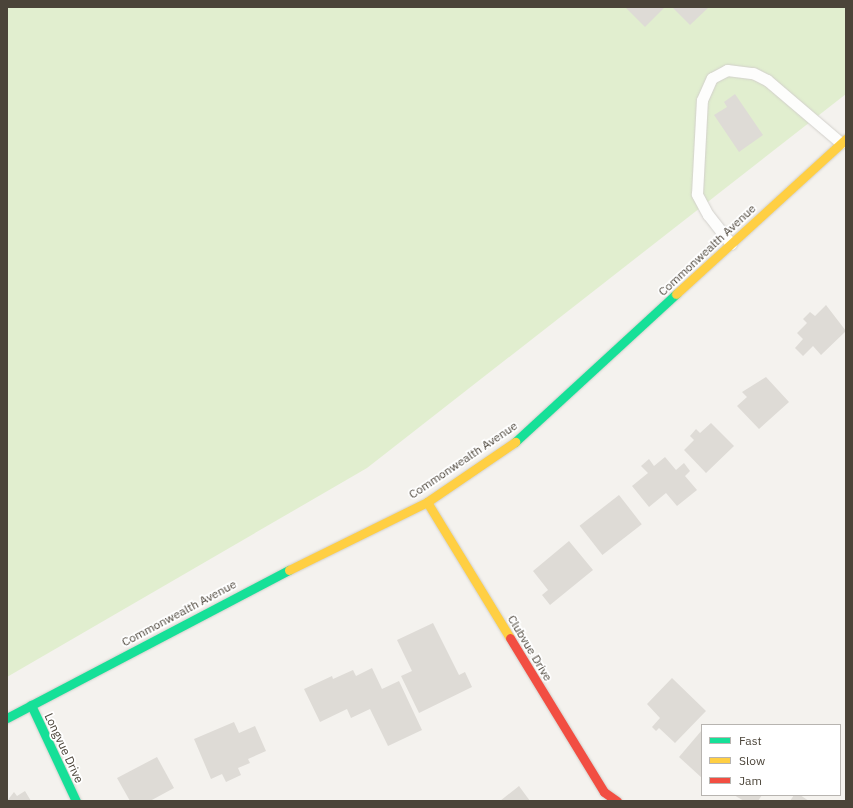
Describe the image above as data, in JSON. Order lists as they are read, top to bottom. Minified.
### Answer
{"streets":{"street":["Commonwealth Avenue","Clubvue Drive","Longvue Drive"]},"crossings":[["Commonwealth Avenue","Clubvue Drive"],["Commonwealth Avenue","Longvue Drive"]],"legend":["Fast","Slow","Jam"]}
